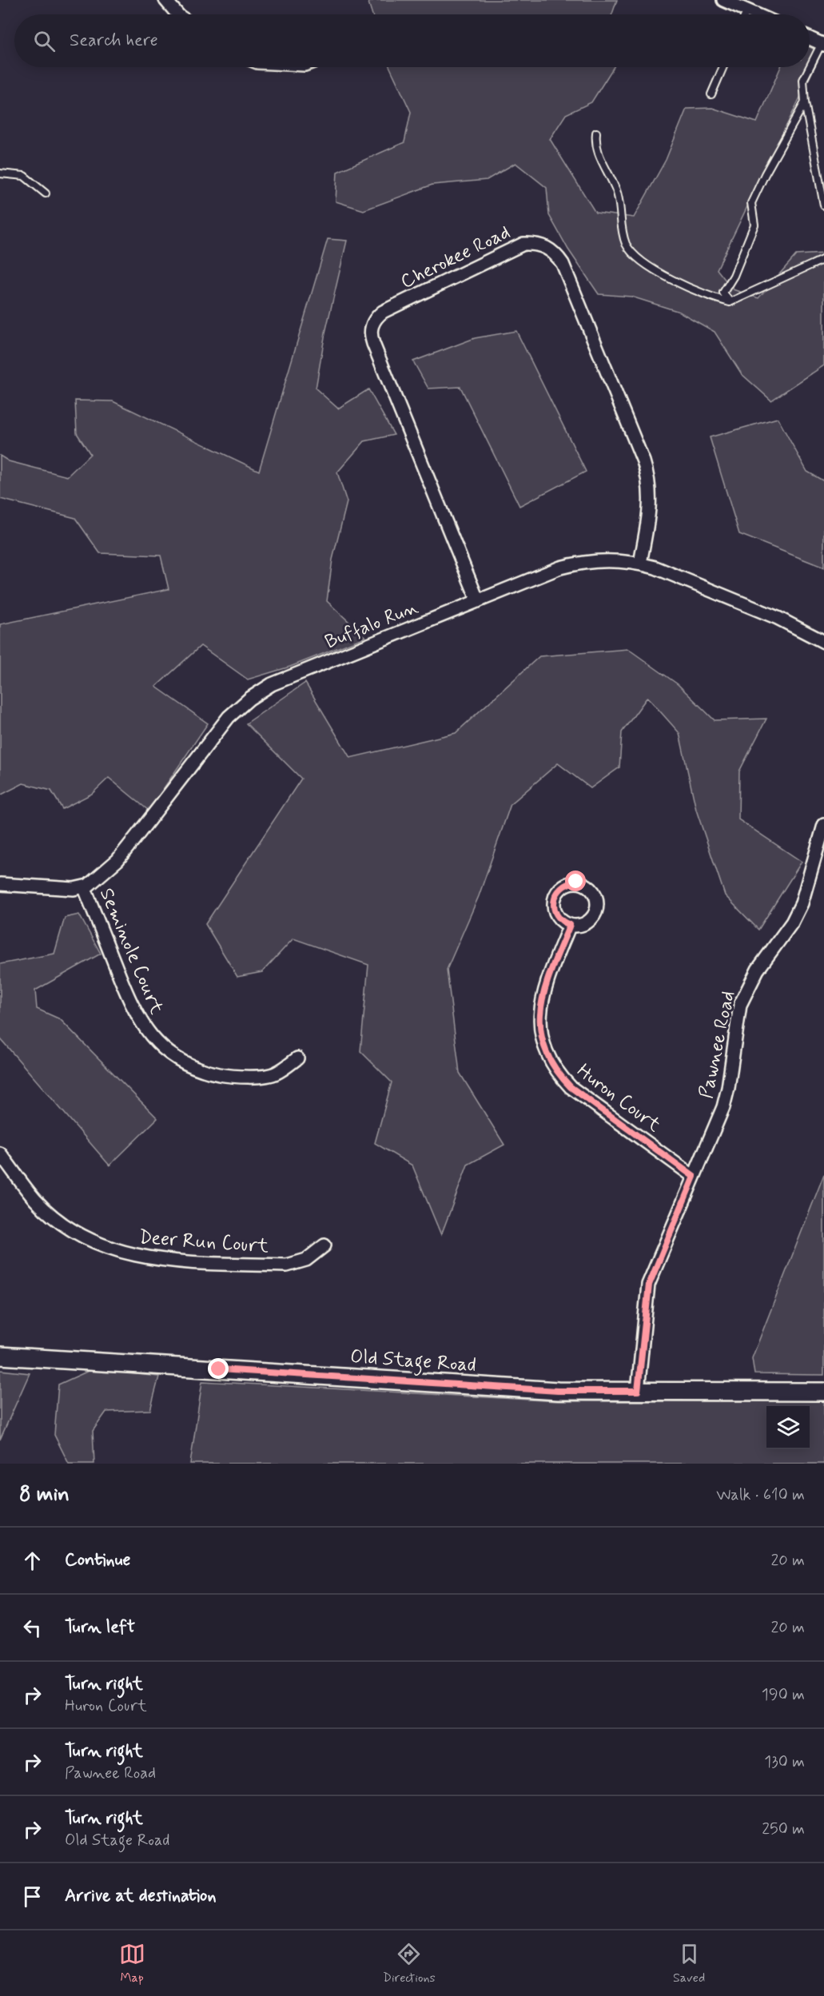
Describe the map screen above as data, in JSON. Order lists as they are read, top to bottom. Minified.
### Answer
{"streets":{"main road":["Old Stage Road"],"street":["Cherokee Road","Buffalo Run","Seminole Court","Pawnee Road","Huron Court","Deer Run Court"]},"crossings":[["Cherokee Road","Buffalo Run"],["Buffalo Run","Seminole Court"],["Pawnee Road","Huron Court"],["Pawnee Road","Old Stage Road"]],"page":{"search":"Search here","heading":["8 min","Walk · 610 m"],"list":[["Continue","20 m"],["Turn left","20 m"],["Turn right","Huron Court","190 m"],["Turn right","Pawnee Road","130 m"],["Turn right","Old Stage Road","250 m"],"Arrive at destination"],"nav":["Map","Directions","Saved"]}}
